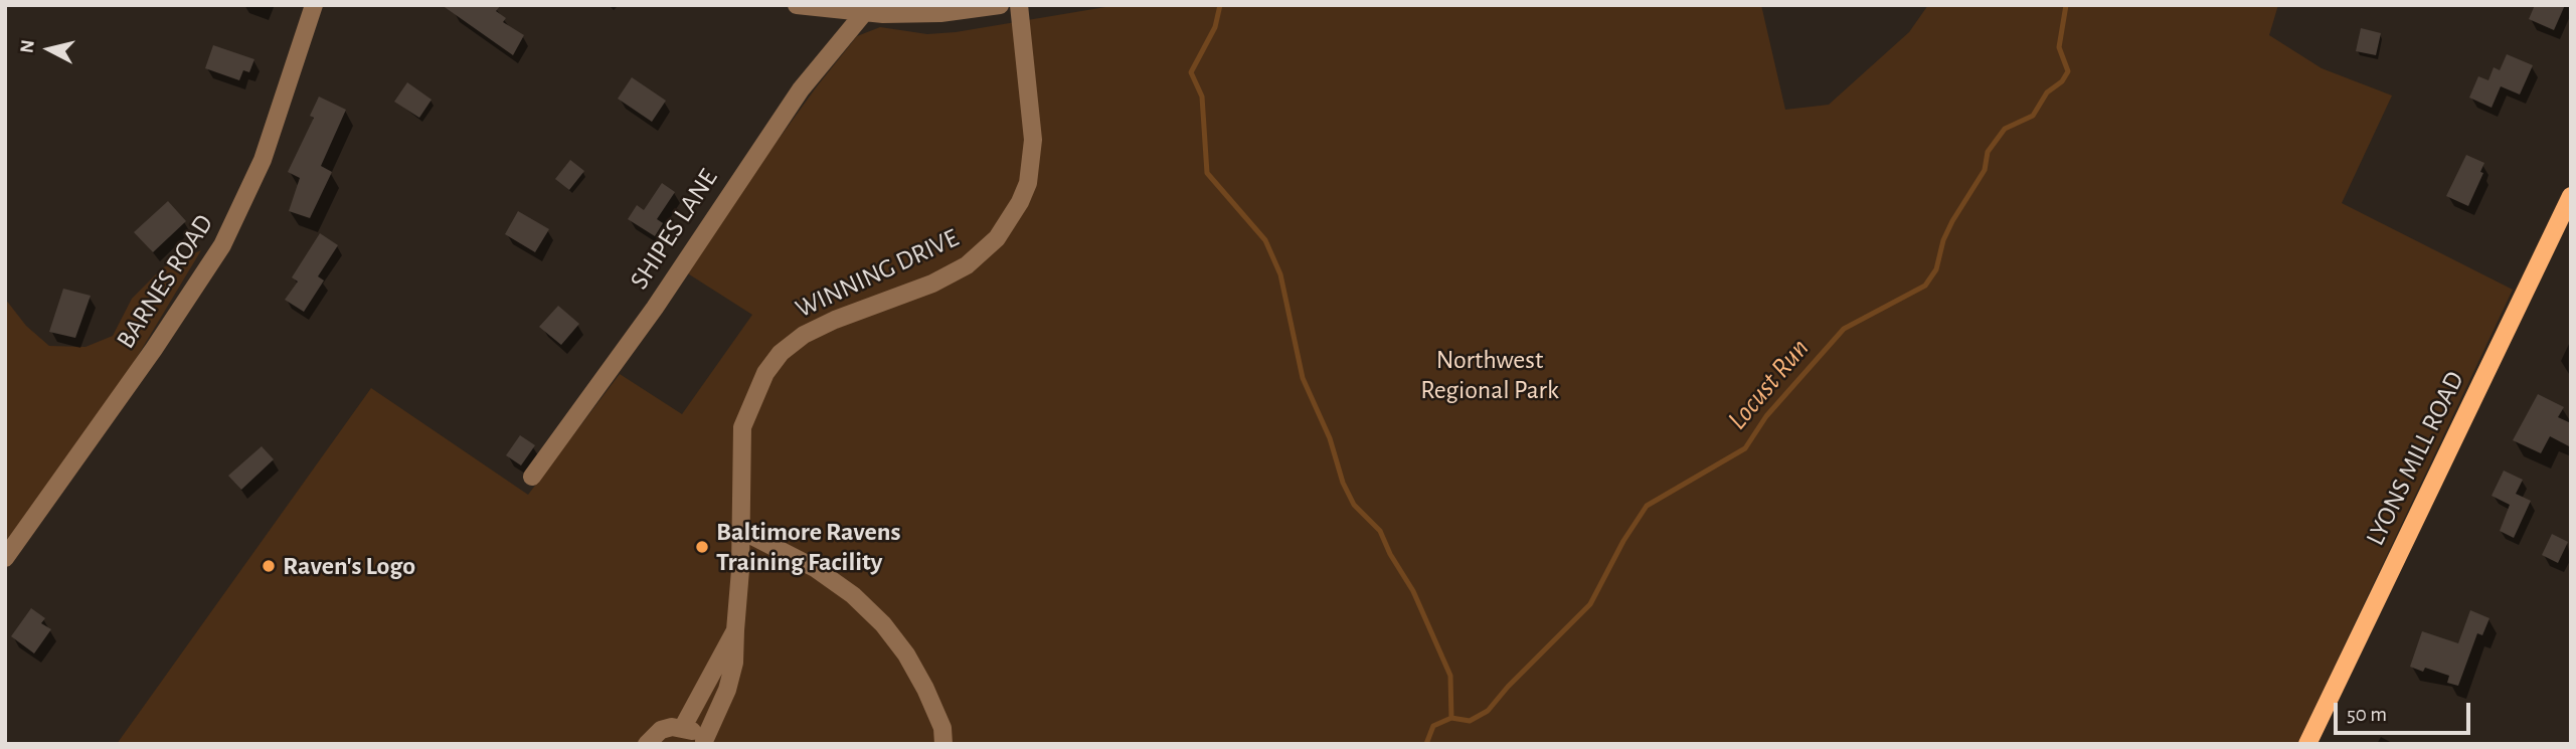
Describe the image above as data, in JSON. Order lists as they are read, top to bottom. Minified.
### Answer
{"streets":{"main road":["LYONS MILL ROAD"],"street":["SHIPES LANE","WINNING DRIVE","BARNES ROAD"]},"water":["Locust Run"],"parks":["Northwest Regional Park"],"places":["Baltimore Ravens Training Facility","Raven's Logo"],"scale_bar":"50 m","north":"left"}
